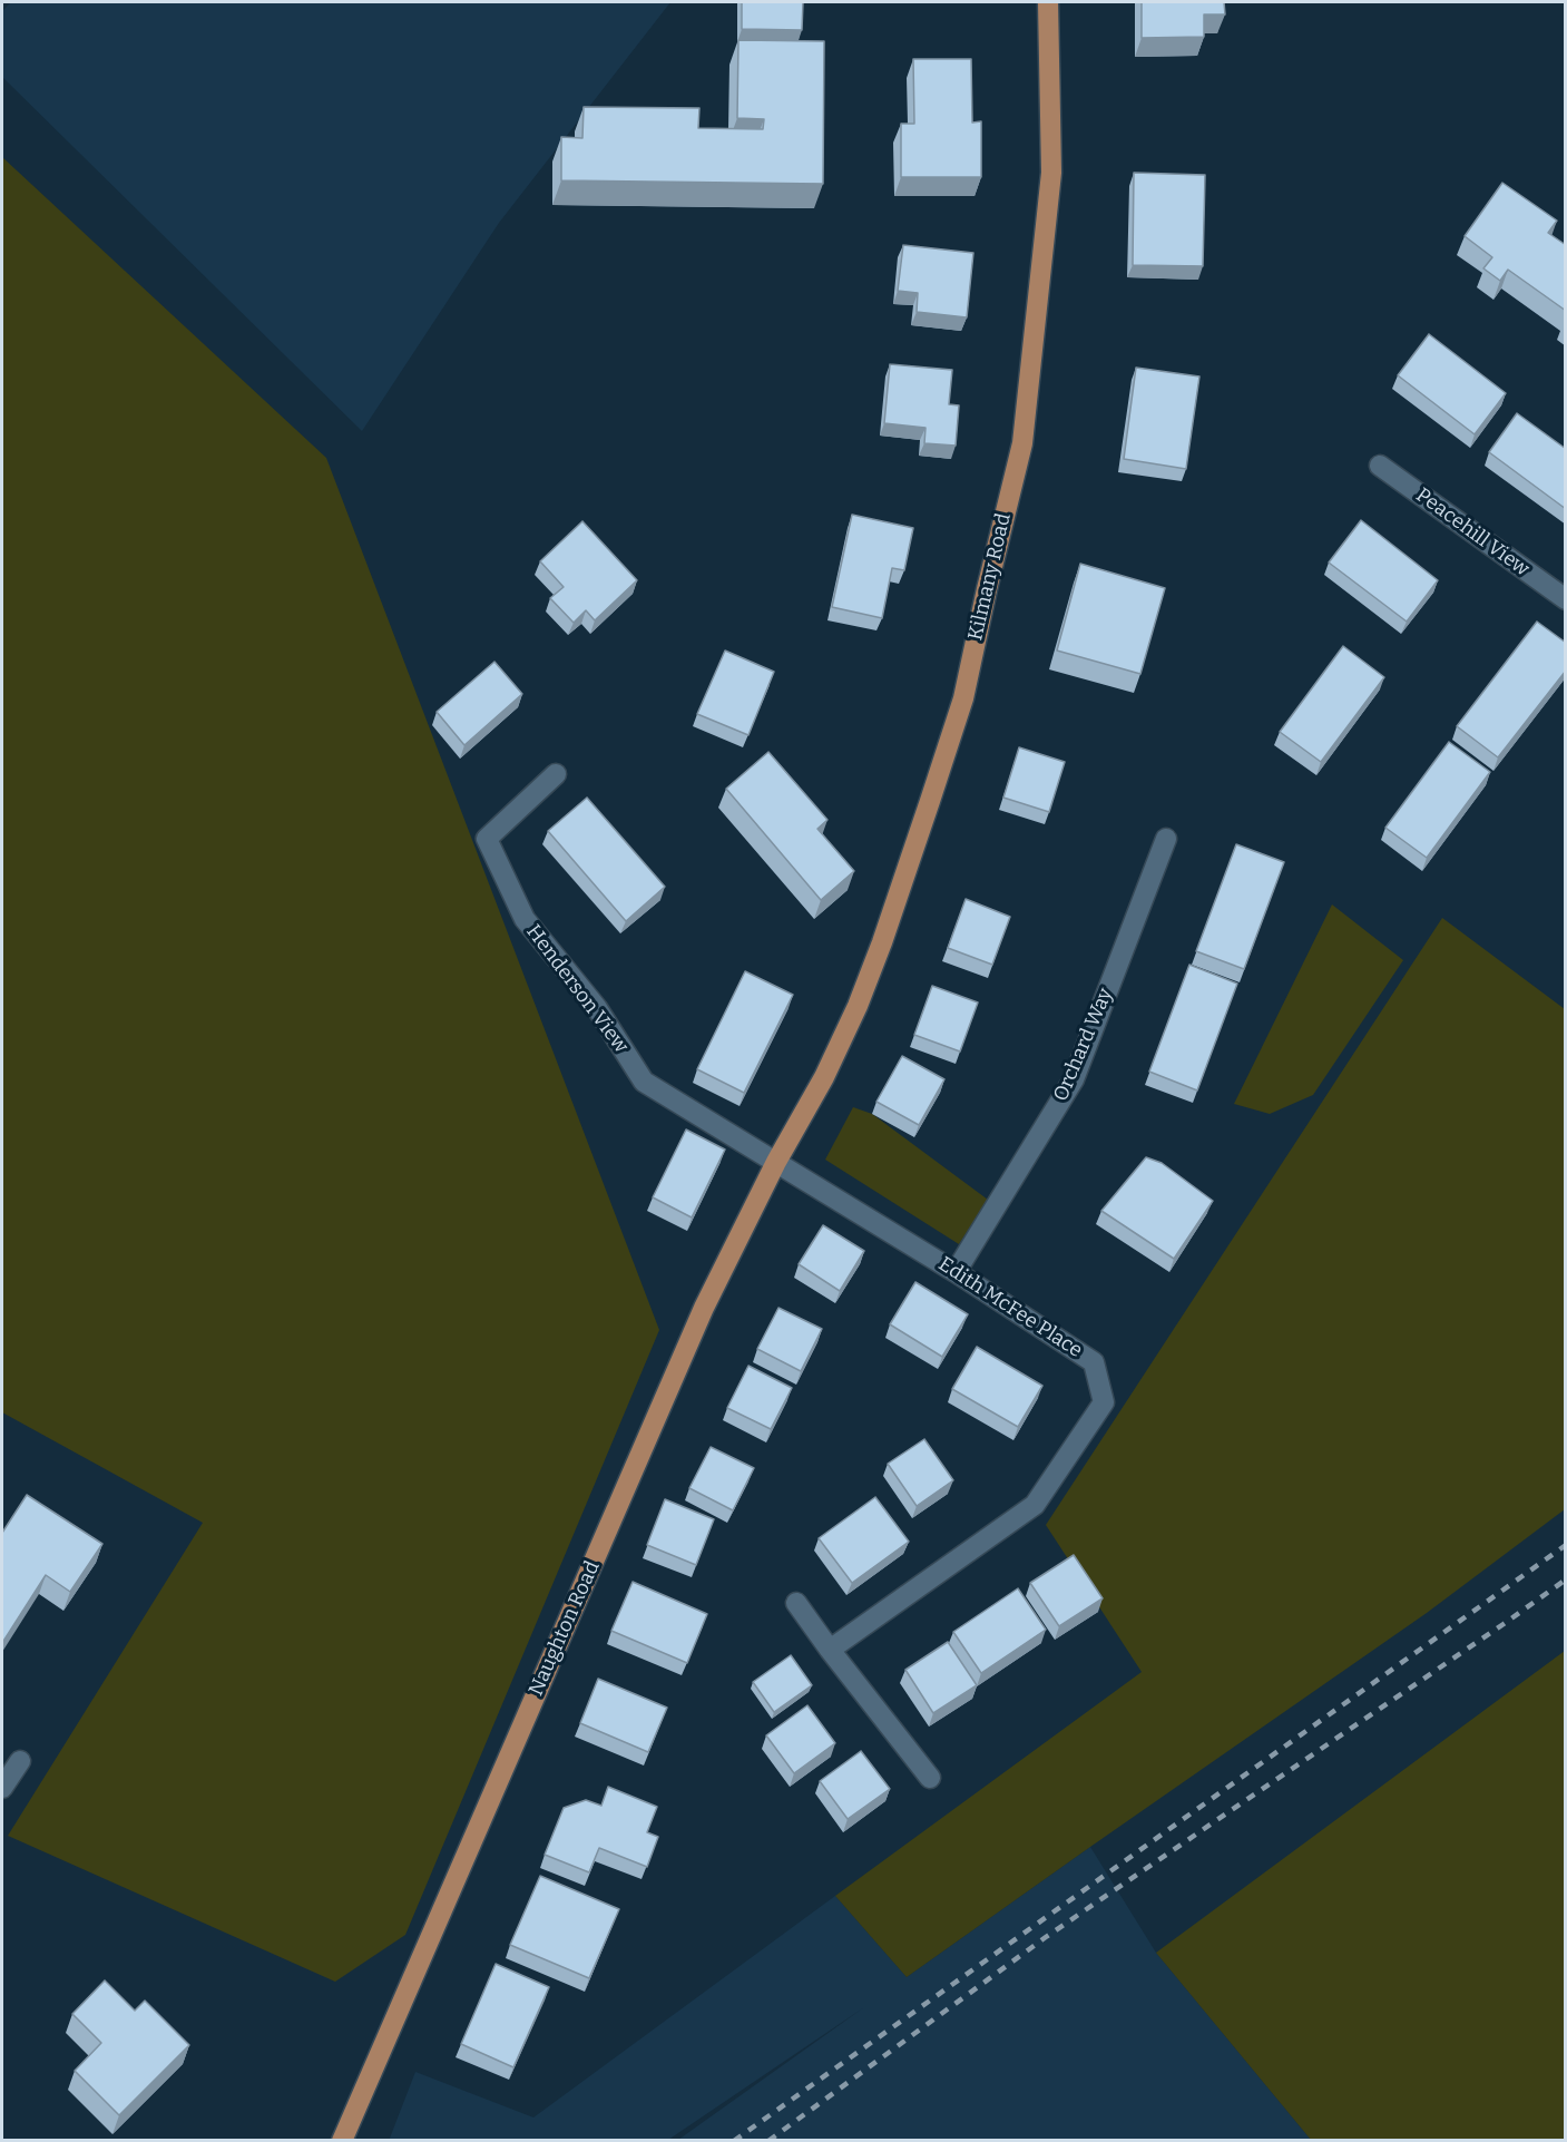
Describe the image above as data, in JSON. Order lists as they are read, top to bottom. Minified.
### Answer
{"streets":{"main road":["Kilmany Road","Naughton Road"],"street":["Peacehill View","Henderson View","Orchard Way","Edith McFee Place"]},"crossings":[["Kilmany Road","Naughton Road"],["Henderson View","Edith McFee Place"],["Henderson View","Naughton Road"],["Orchard Way","Edith McFee Place"],["Edith McFee Place","Naughton Road"]]}
